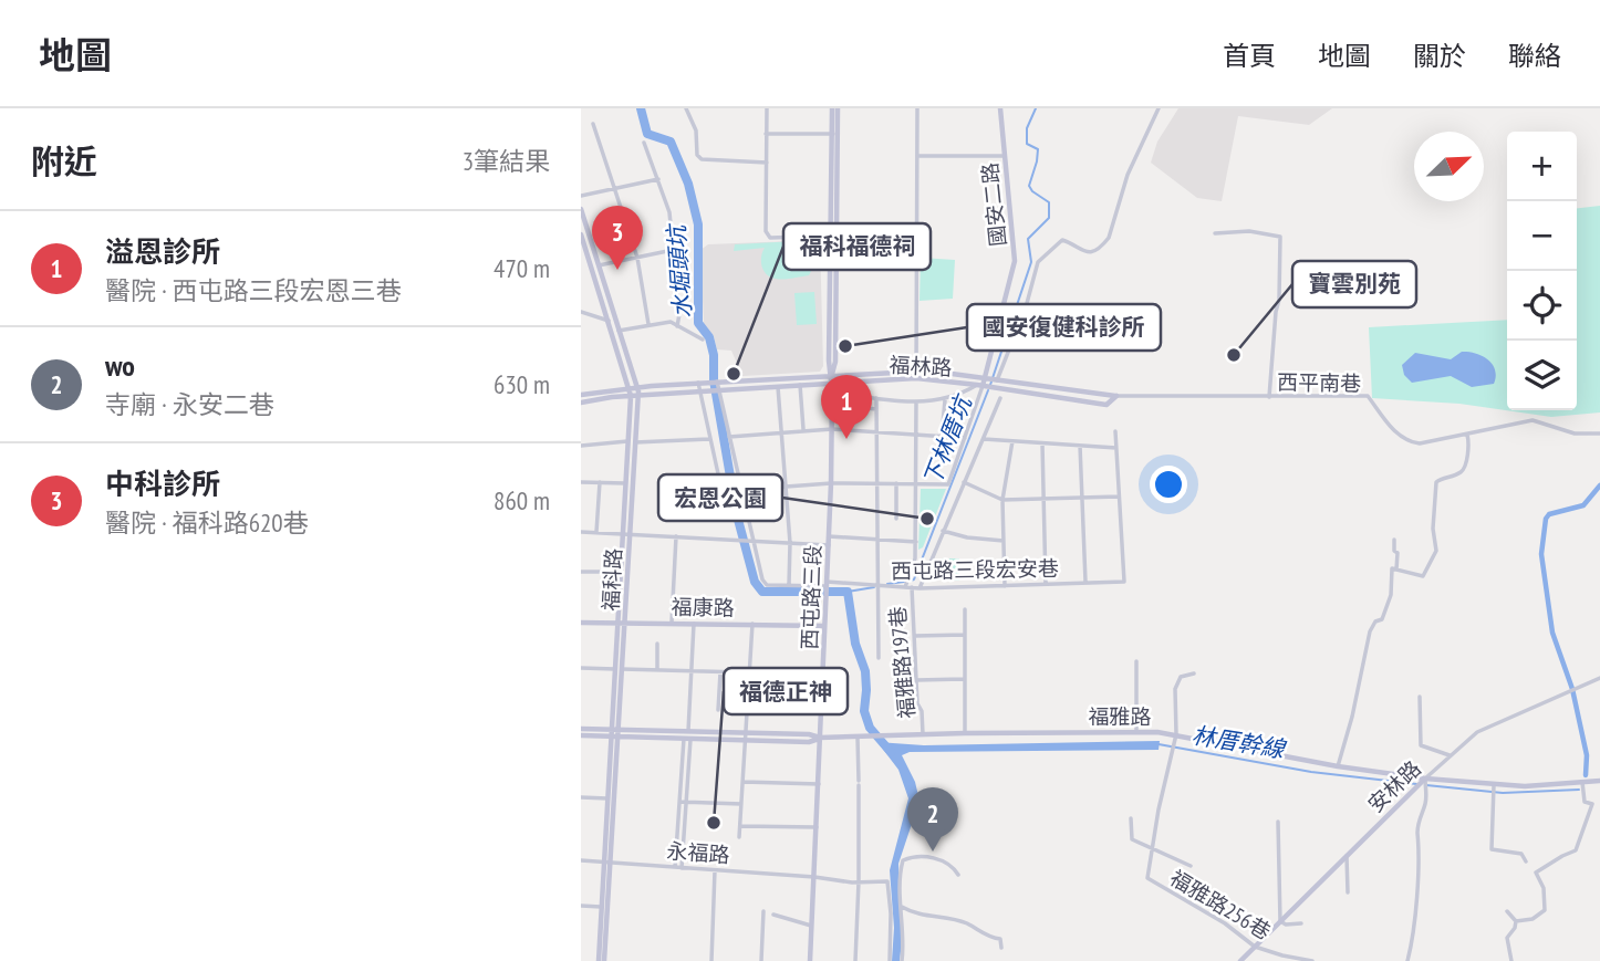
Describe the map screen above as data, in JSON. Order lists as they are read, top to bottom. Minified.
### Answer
{"streets":{"street":["國安二路","福林路","西平南巷","西屯路三段宏安巷","福科路","西屯路三段","福康路","福雅路197巷","福雅路","安林路","永福路","福雅路256巷"]},"crossings":[["國安二路","福林路"],["福林路","西平南巷"],["福林路","福科路"],["福林路","西屯路三段"],["西屯路三段宏安巷","西屯路三段"],["西屯路三段宏安巷","福雅路197巷"],["福科路","福康路"],["福科路","福雅路"],["福科路","永福路"],["西屯路三段","福康路"],["西屯路三段","福雅路"],["西屯路三段","永福路"],["福雅路197巷","福雅路"],["福雅路","安林路"],["福雅路","福雅路256巷"],["安林路","福雅路256巷"]],"water":["水堀頭坑","下林厝坑","林厝幹線"],"places":["國安復健科診所","寶雲別苑","福科福德祠","宏恩公園","福德正神"],"north":"top right","page":{"header":"地圖","nav":["首頁","地圖","關於","聯絡"],"heading":["附近","3筆結果"],"map_buttons":["+","−"],"pins":["3","1","2"],"list":[{"mark":"1","name":"溢恩診所","note":"醫院 · 西屯路三段宏恩三巷","value":"470 m"},{"mark":"2","name":"wo","note":"寺廟 · 永安二巷","value":"630 m"},{"mark":"3","name":"中科診所","note":"醫院 · 福科路620巷","value":"860 m"}]}}
